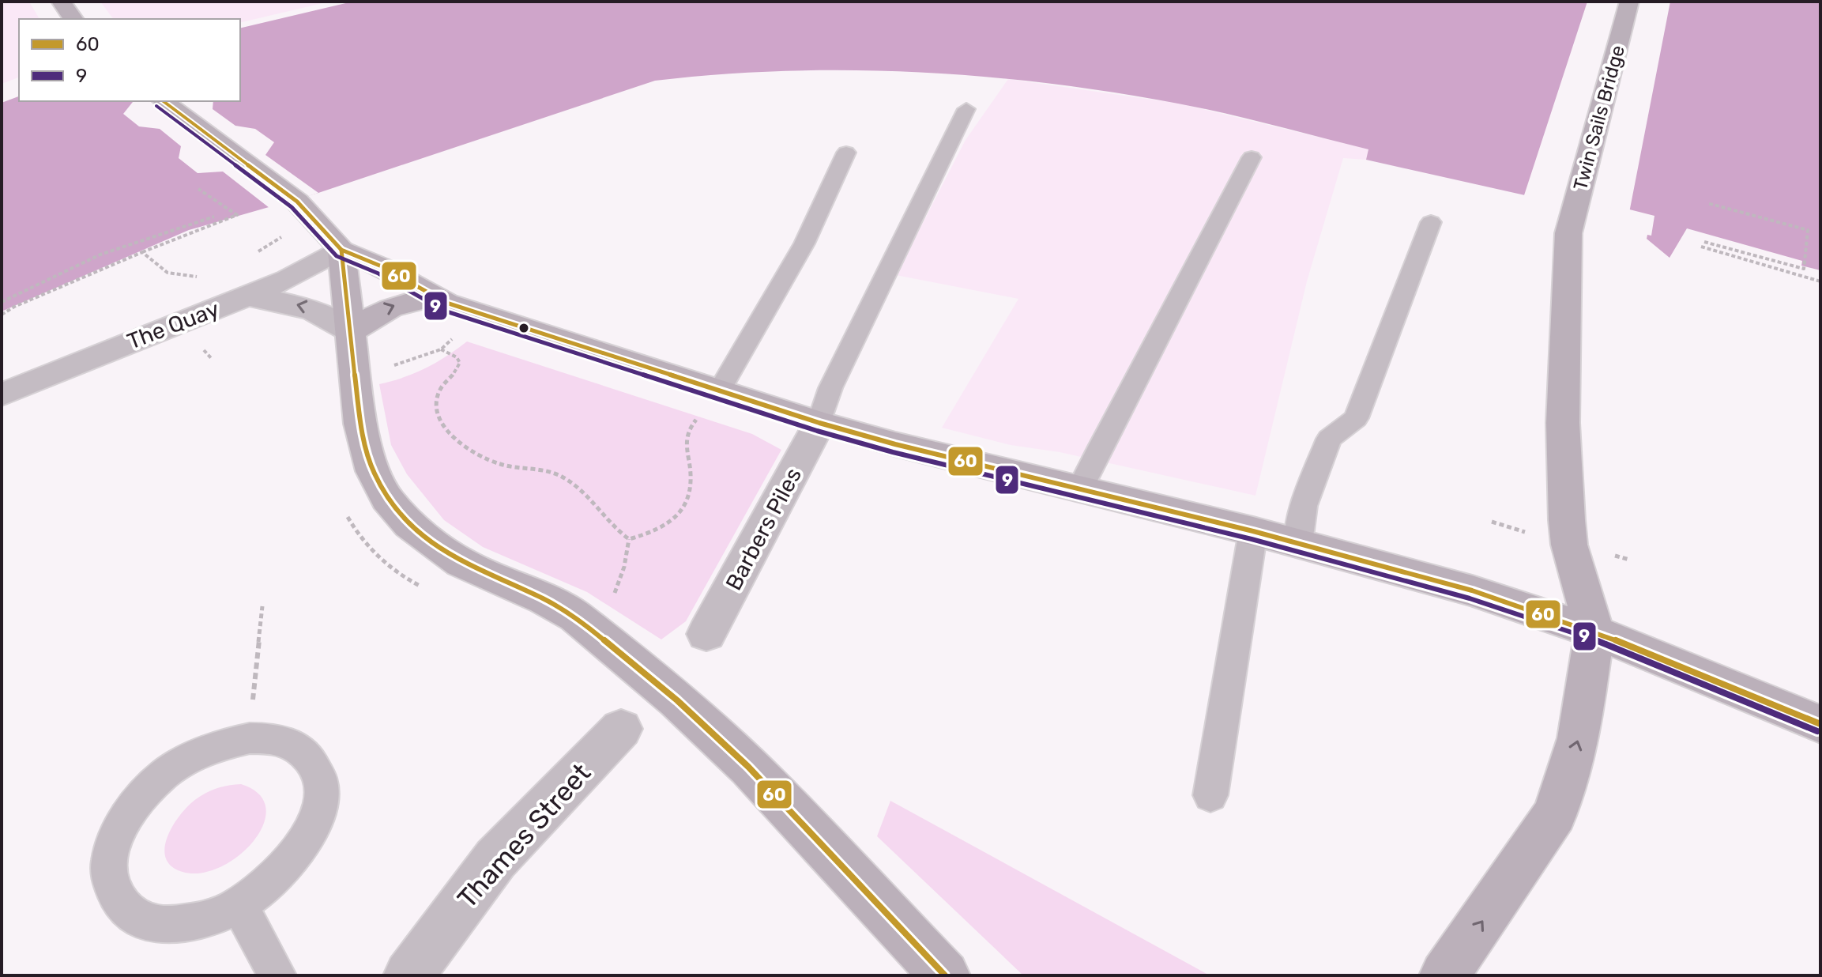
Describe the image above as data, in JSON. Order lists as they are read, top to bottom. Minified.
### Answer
{"streets":{"highway":["Twin Sails Bridge"],"street":["The Quay","Barbers Piles","Thames Street"]},"lines":["transit line 60","transit line 9"],"legend":["60","9"]}
